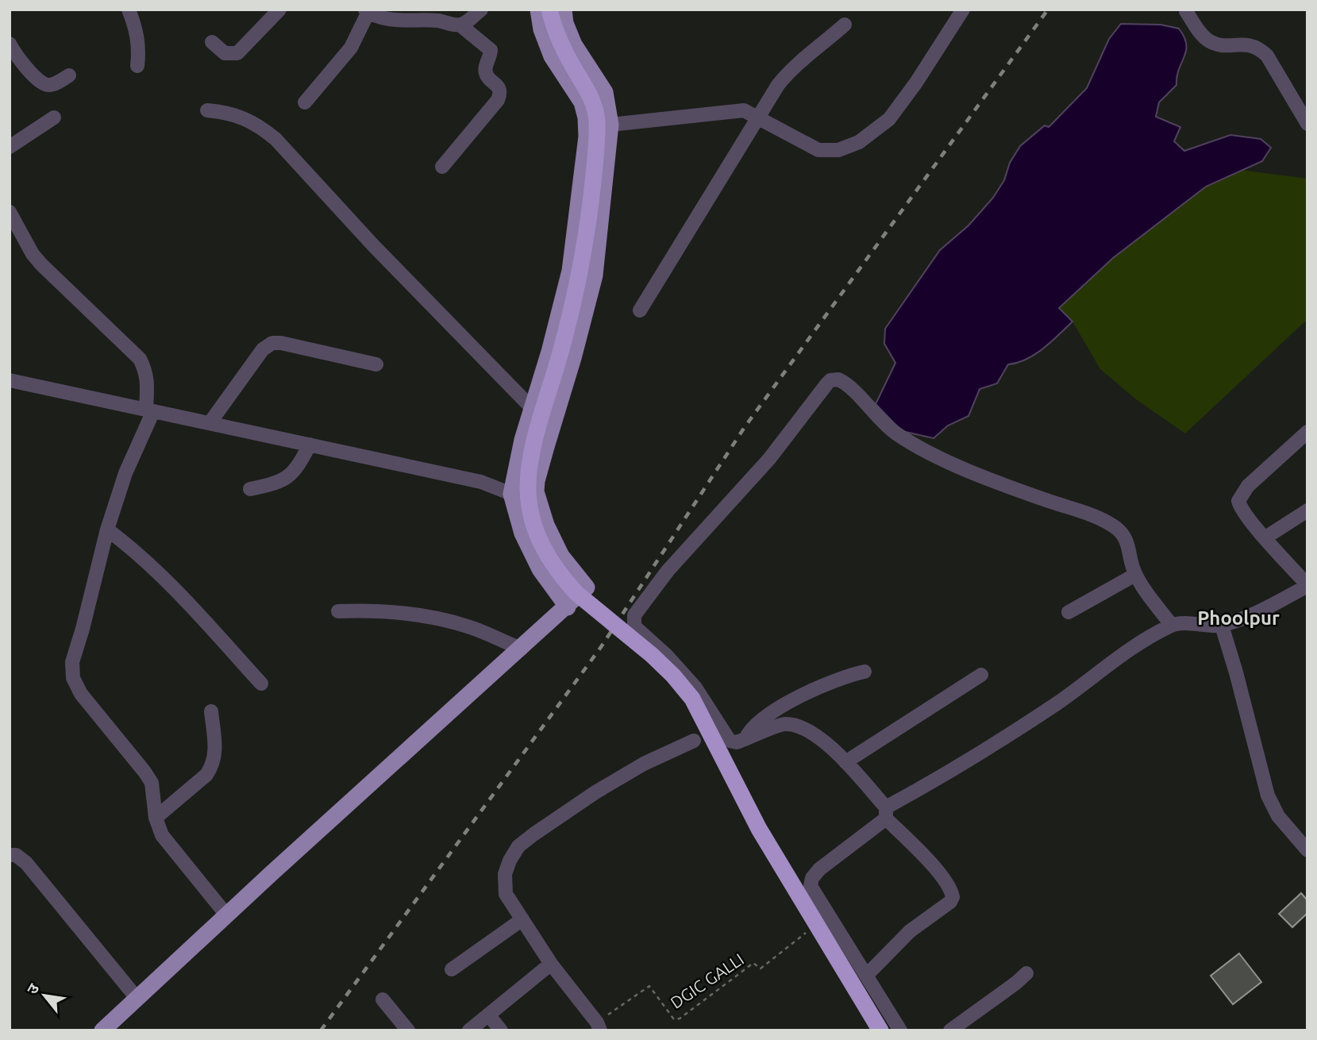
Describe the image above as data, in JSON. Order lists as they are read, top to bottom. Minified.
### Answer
{"streets":{"path":["DGIC GALLI"]},"districts":["Phoolpur"],"north":"top left"}
